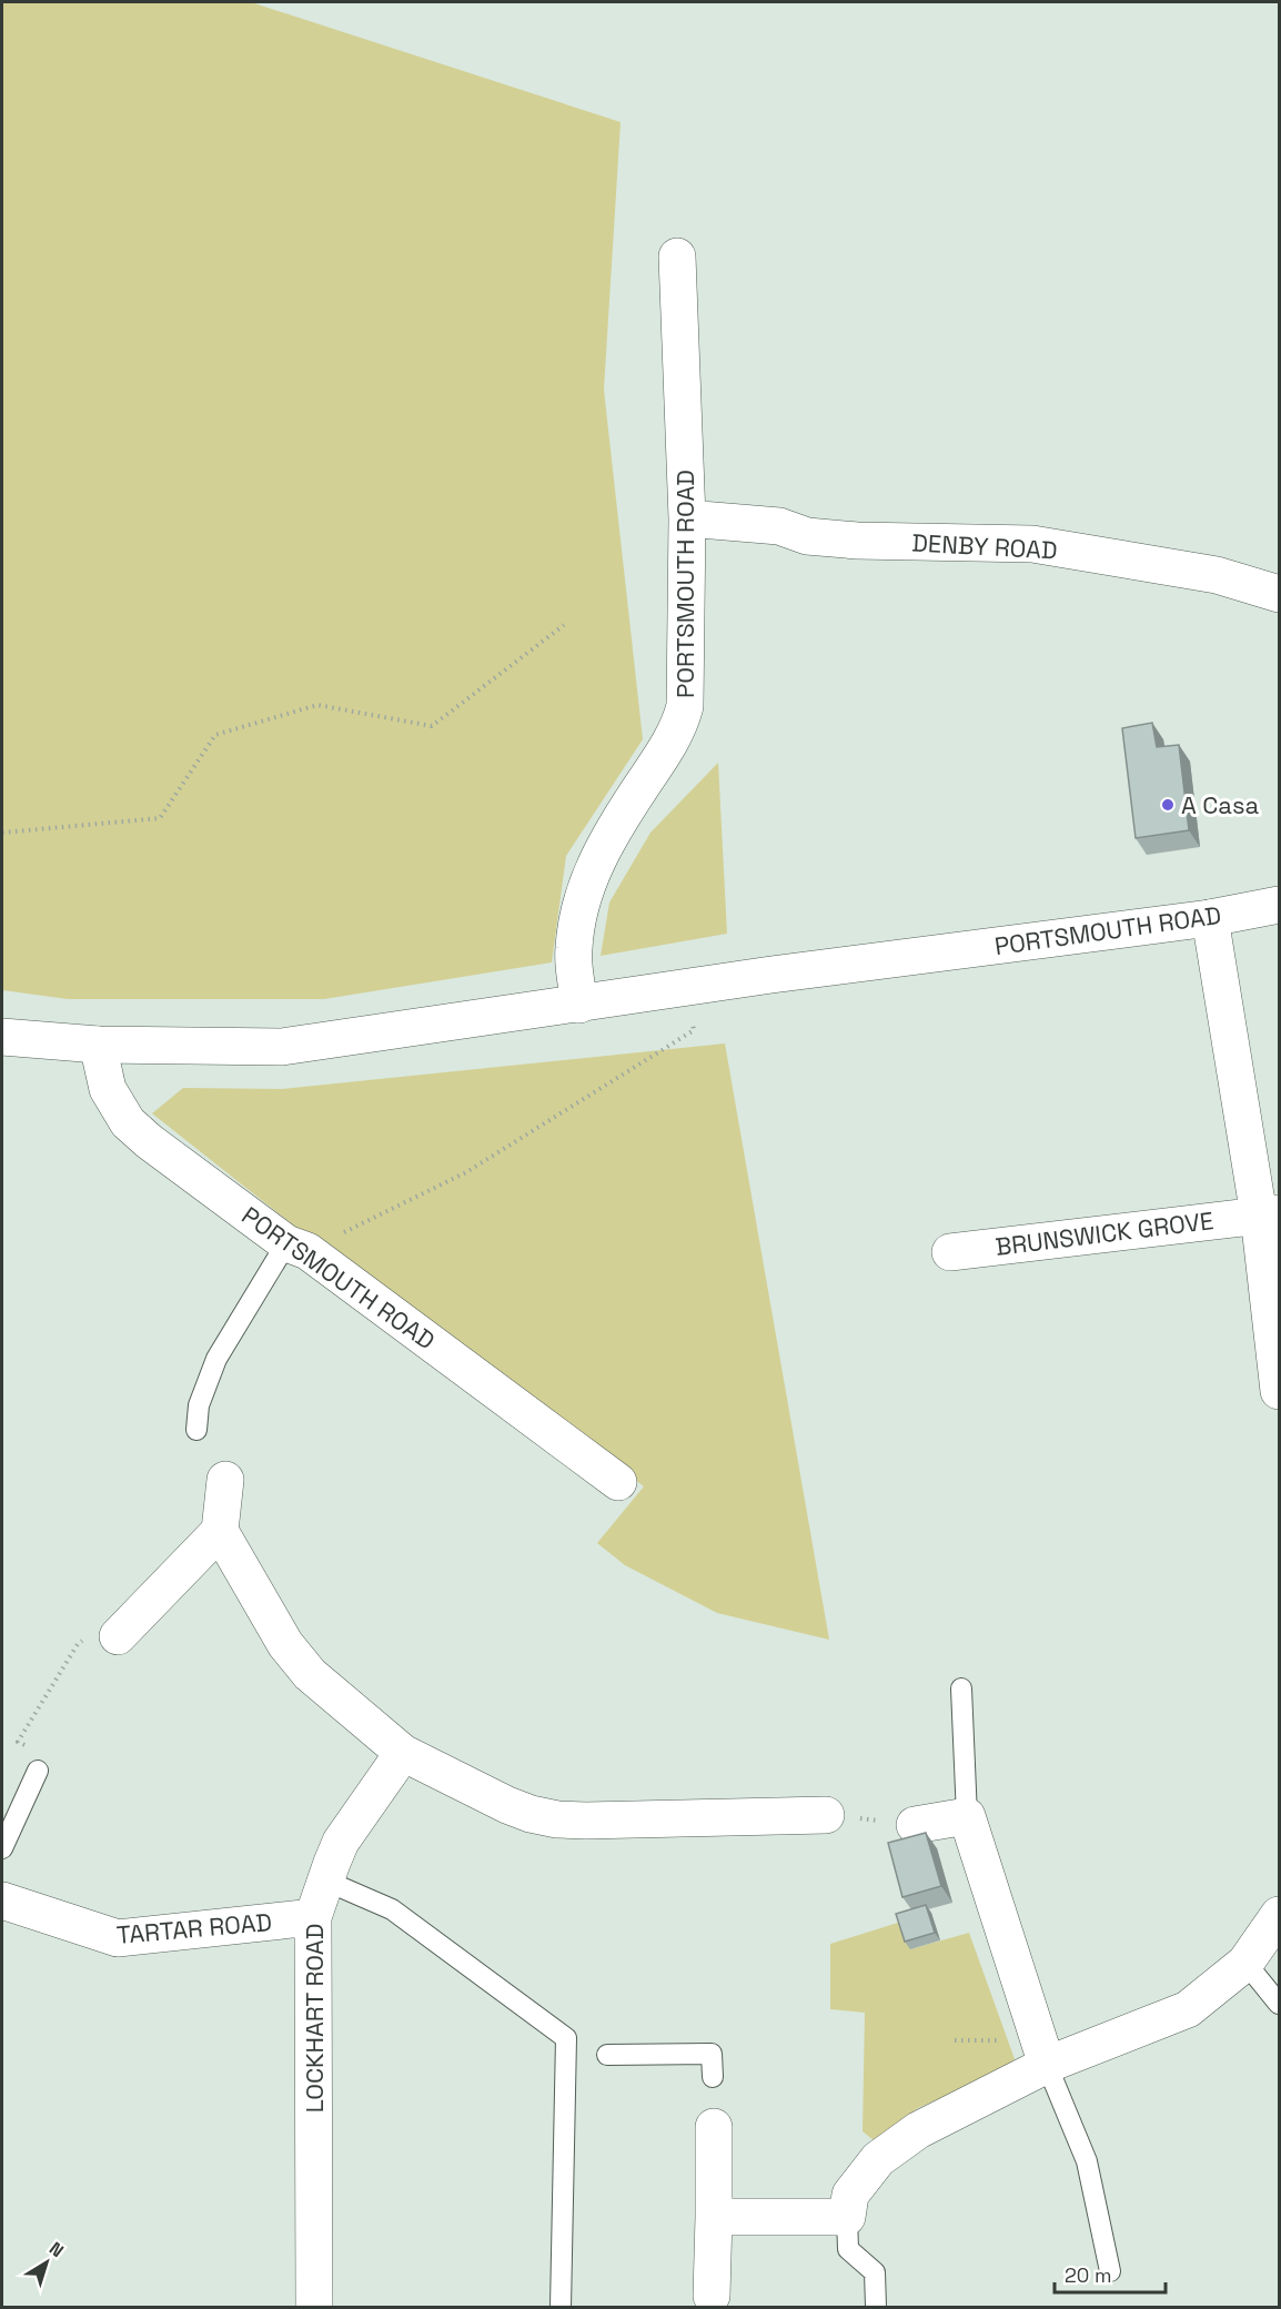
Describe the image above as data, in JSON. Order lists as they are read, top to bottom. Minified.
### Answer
{"streets":{"street":["DENBY ROAD","PORTSMOUTH ROAD","BRUNSWICK GROVE","TARTAR ROAD","LOCKHART ROAD"]},"crossings":[["DENBY ROAD","PORTSMOUTH ROAD"],["TARTAR ROAD","LOCKHART ROAD"]],"places":["A Casa"],"scale_bar":"20 m","north":"top right"}
